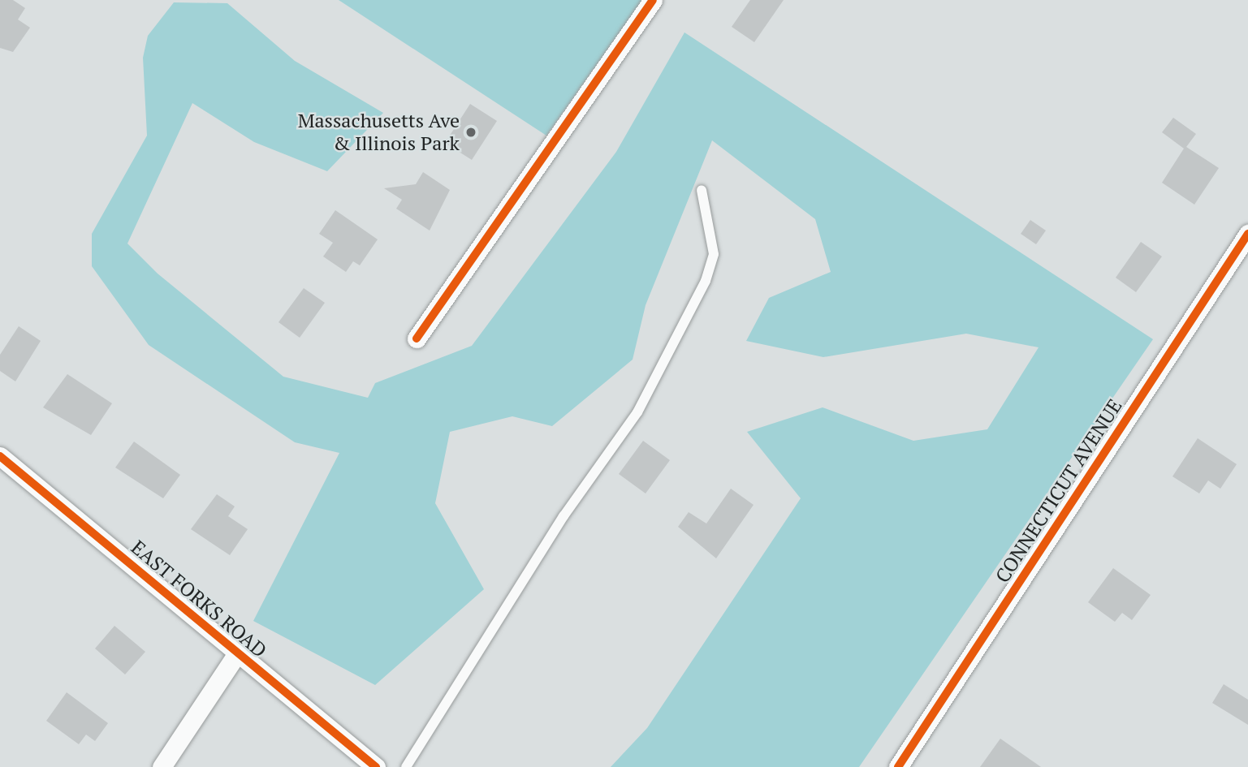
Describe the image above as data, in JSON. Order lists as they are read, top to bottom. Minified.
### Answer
{"streets":{"street":["CONNECTICUT AVENUE","EAST FORKS ROAD"]},"places":["Massachusetts Ave & Illinois Park"]}
